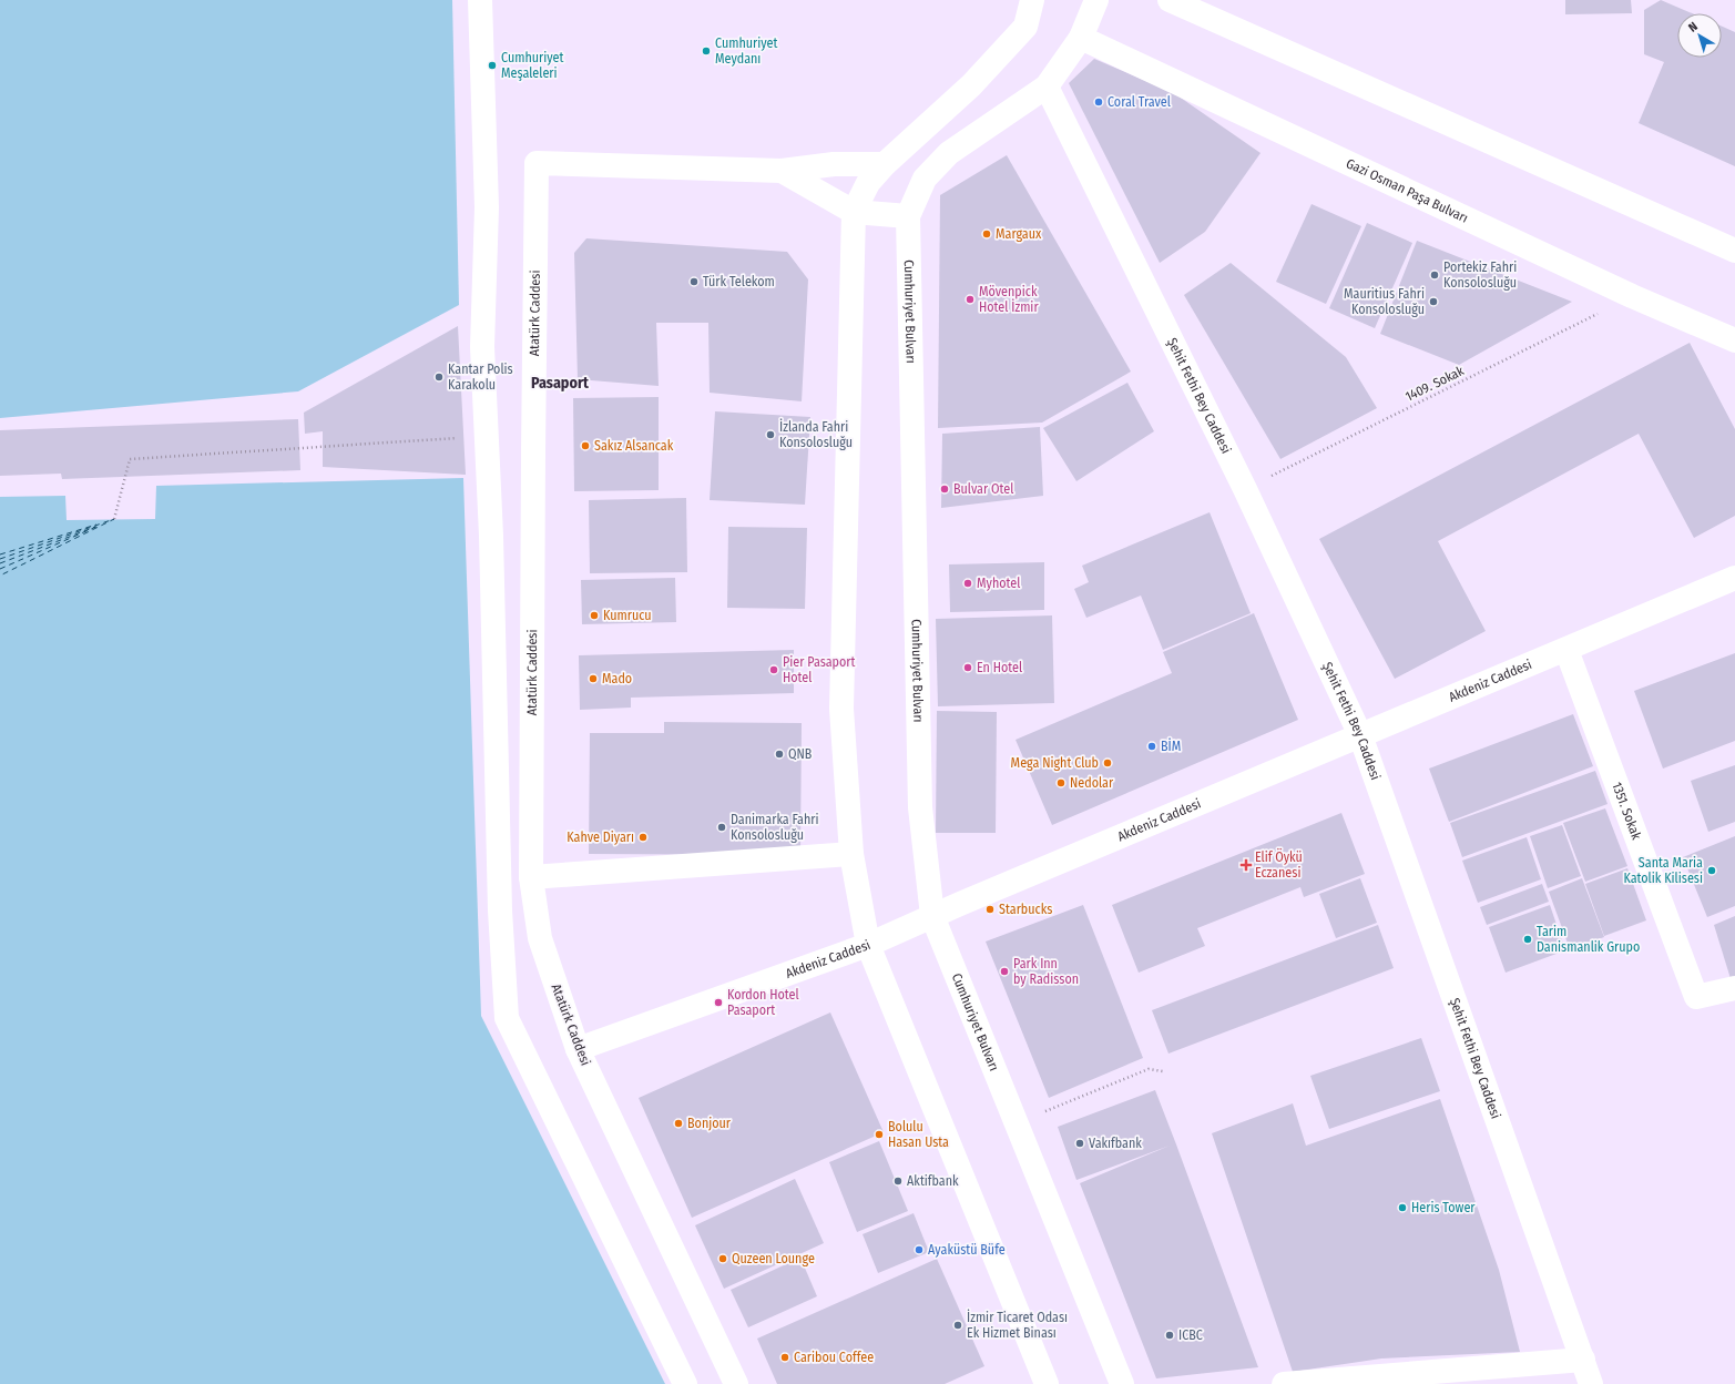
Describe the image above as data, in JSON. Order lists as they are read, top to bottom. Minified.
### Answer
{"streets":{"street":["Gazi Osman Paşa Bulvarı","Cumhuriyet Bulvarı","Atatürk Caddesi","Şehit Fethi Bey Caddesi","Akdeniz Caddesi","1351. Sokak"],"path":["1409. Sokak"]},"crossings":[["Gazi Osman Paşa Bulvarı","Cumhuriyet Bulvarı"],["Gazi Osman Paşa Bulvarı","1409. Sokak"],["Cumhuriyet Bulvarı","Şehit Fethi Bey Caddesi"],["Cumhuriyet Bulvarı","Akdeniz Caddesi"],["Atatürk Caddesi","Akdeniz Caddesi"],["1409. Sokak","Şehit Fethi Bey Caddesi"],["Şehit Fethi Bey Caddesi","Akdeniz Caddesi"],["Akdeniz Caddesi","1351. Sokak"]],"districts":["Pasaport"],"places":{"other":["Cumhuriyet Meydanı","Cumhuriyet Meşaleleri","Coral Travel","Margaux","Portekiz Fahri Konsolosluğu","Türk Telekom","Mövenpick Hotel İzmir","Mauritius Fahri Konsolosluğu","Kantar Polis Karakolu","İzlanda Fahri Konsolosluğu","Sakız Alsancak","Bulvar Otel","Myhotel","Kumrucu","En Hotel","Pier Pasaport Hotel","Mado","BİM","QNB","Mega Night Club","Nedolar","Danimarka Fahri Konsolosluğu","Kahve Diyarı","Santa Maria Katolik Kilisesi","Starbucks","Tarim Danismanlik Grupo","Park Inn by Radisson","Kordon Hotel Pasaport","Bonjour","Bolulu Hasan Usta","Vakıfbank","Aktifbank","Heris Tower","Ayaküstü Büfe","Quzeen Lounge","İzmir Ticaret Odası Ek Hizmet Binası","ICBC","Caribou Coffee"],"health":["Elif Öykü Eczanesi"]},"north":"top left"}
